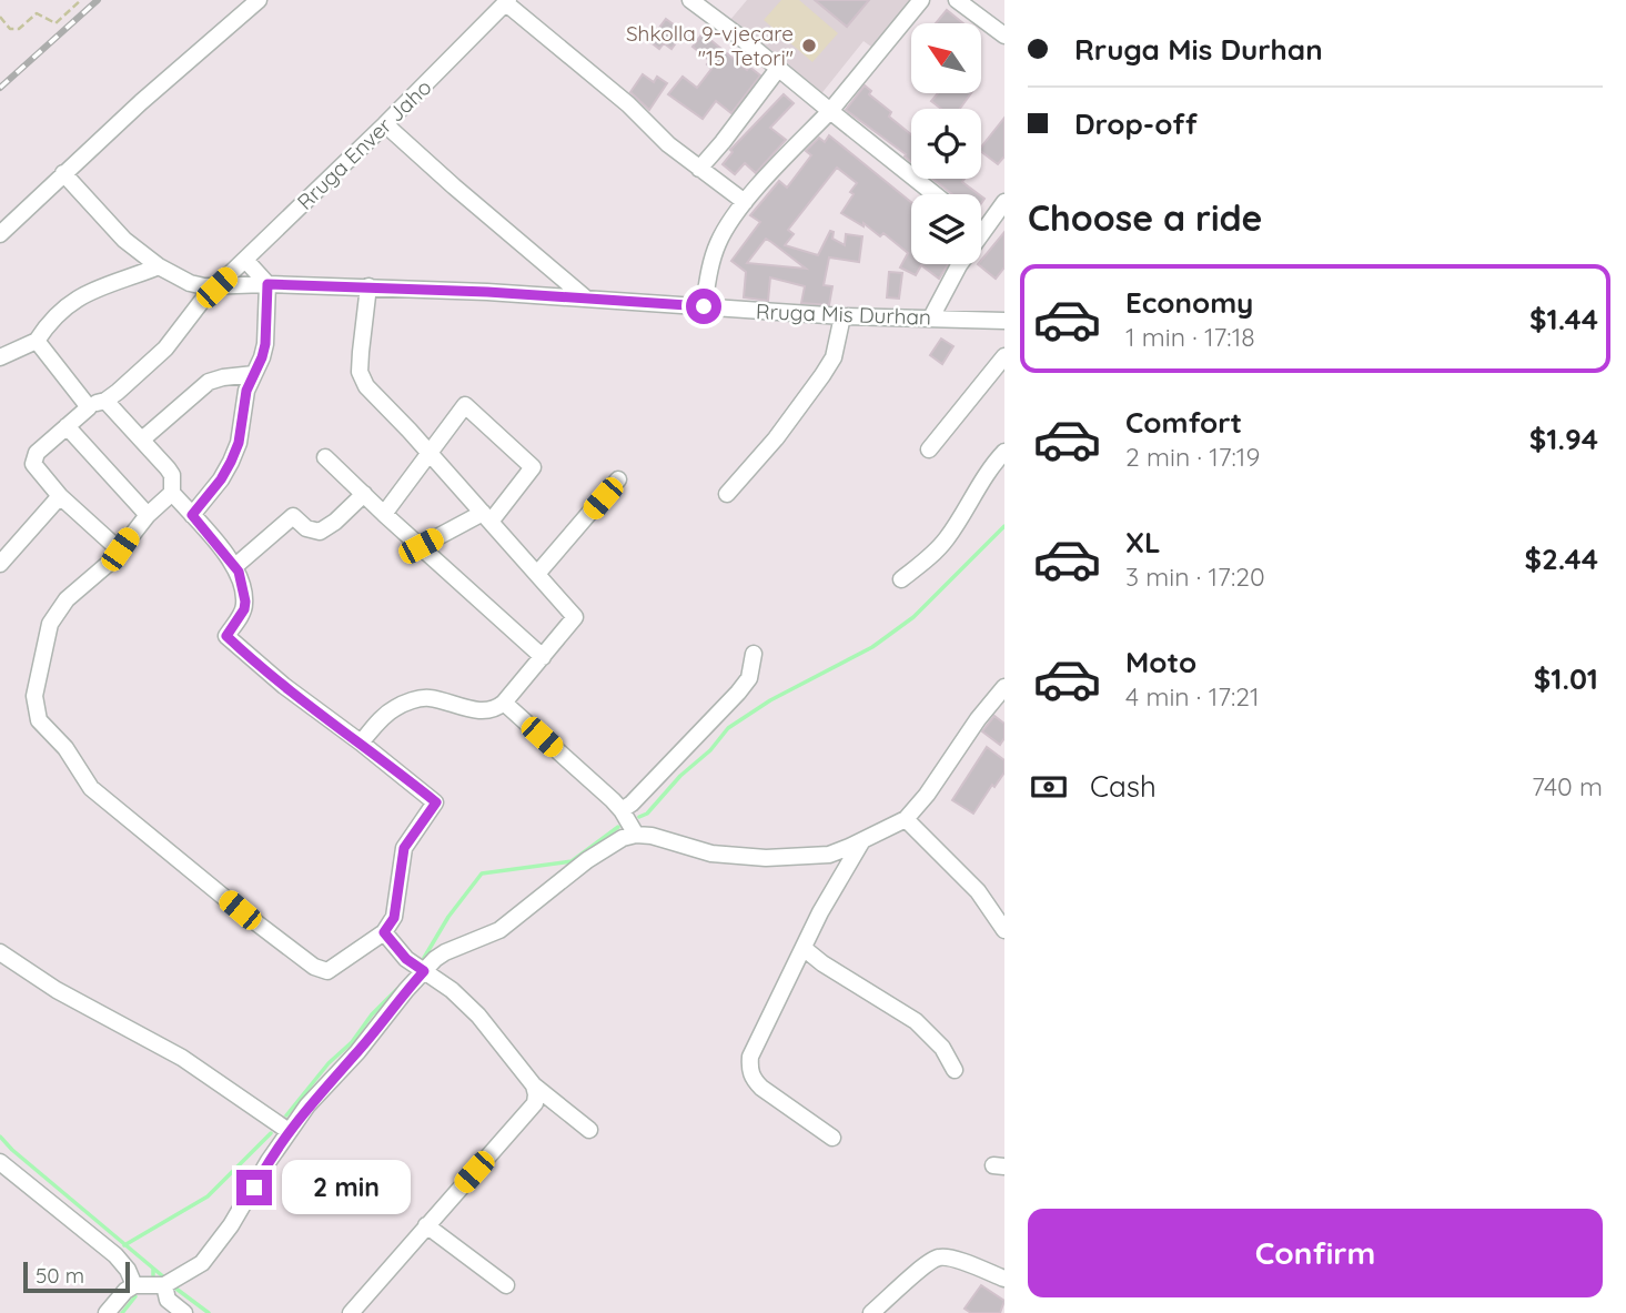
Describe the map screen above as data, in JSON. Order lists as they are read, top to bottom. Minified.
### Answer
{"streets":{"street":["Rruga Enver Jaho","Rruga Mis Durhan"]},"crossings":[["Rruga Enver Jaho","Rruga Mis Durhan"]],"places":["Shkolla 9-vjeçare \"15 Tetori\""],"scale_bar":"50 m","north":"top left","page":{"banner":["Rruga Mis Durhan","Drop-off"],"heading":"Choose a ride","list":[{"name":"Economy","note":"1 min · 17:18","value":"$1.44"},{"name":"Comfort","note":"2 min · 17:19","value":"$1.94"},{"name":"XL","note":"3 min · 17:20","value":"$2.44"},{"name":"Moto","note":"4 min · 17:21","value":"$1.01"}],"pay":["Cash","740 m"],"bubble":"2 min","buttons":"Confirm","scale":"50 m"}}
